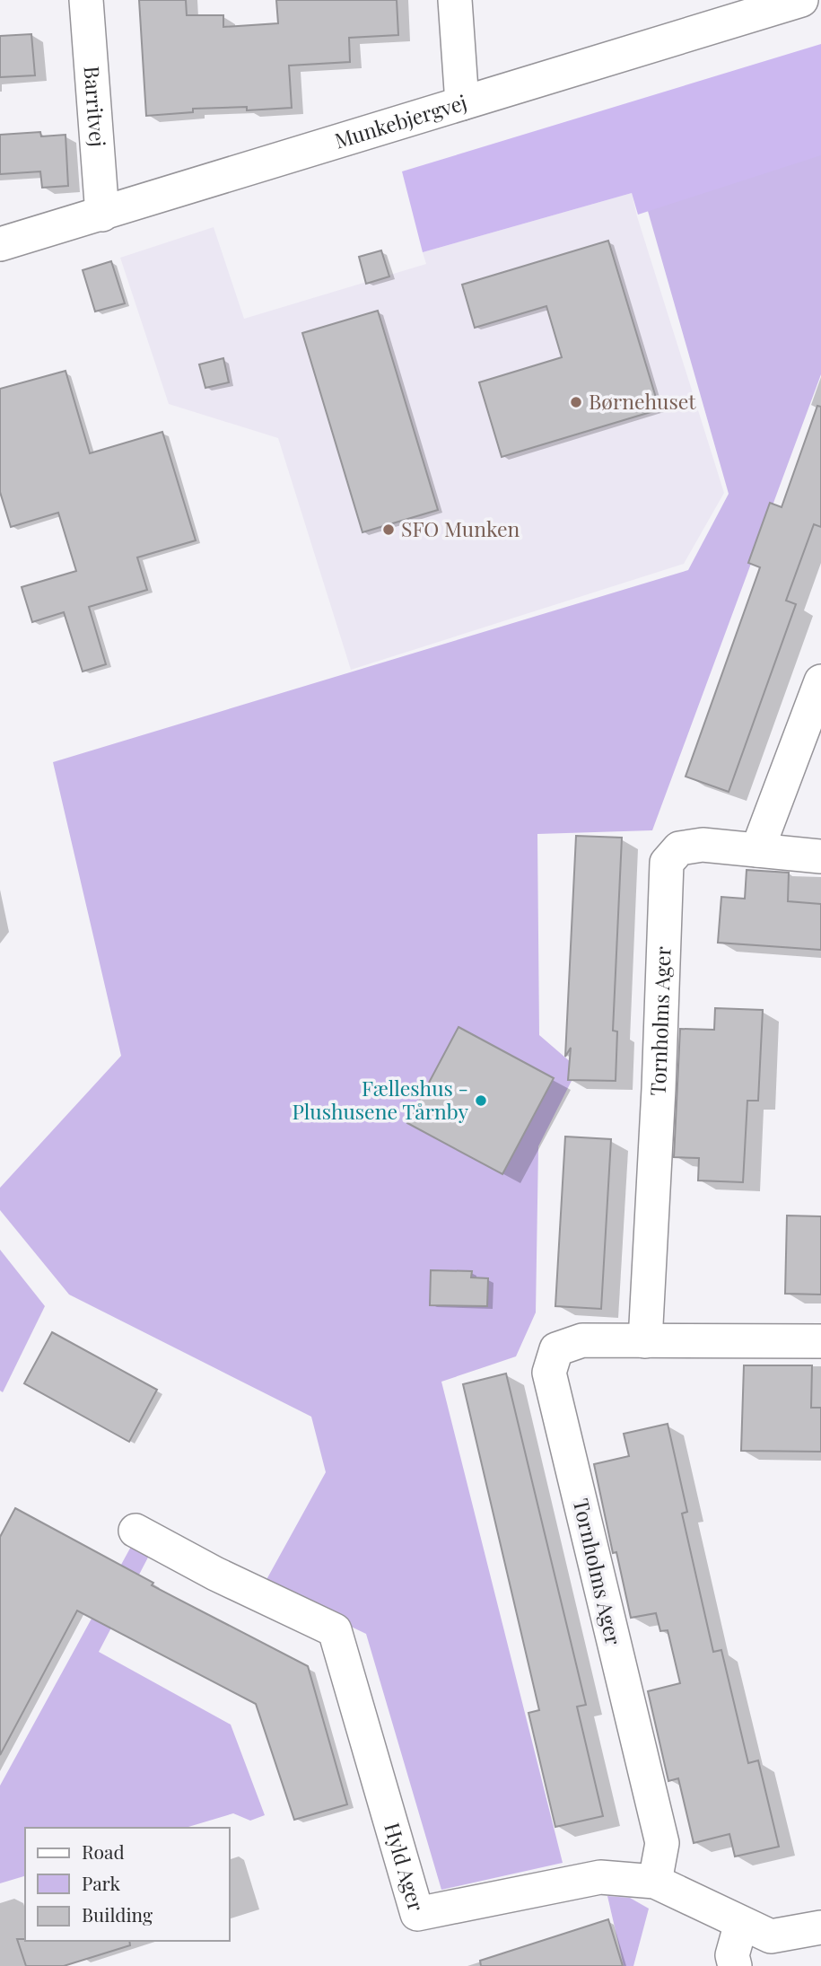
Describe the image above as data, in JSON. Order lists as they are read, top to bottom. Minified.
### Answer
{"streets":{"street":["Barritvej","Munkebjergvej","Tornholms Ager","Hyld Ager"]},"crossings":[["Barritvej","Munkebjergvej"],["Tornholms Ager","Hyld Ager"]],"places":["Børnehuset","SFO Munken","Fælleshus - Plushusene Tårnby"],"legend":["Road","Park","Building"]}
